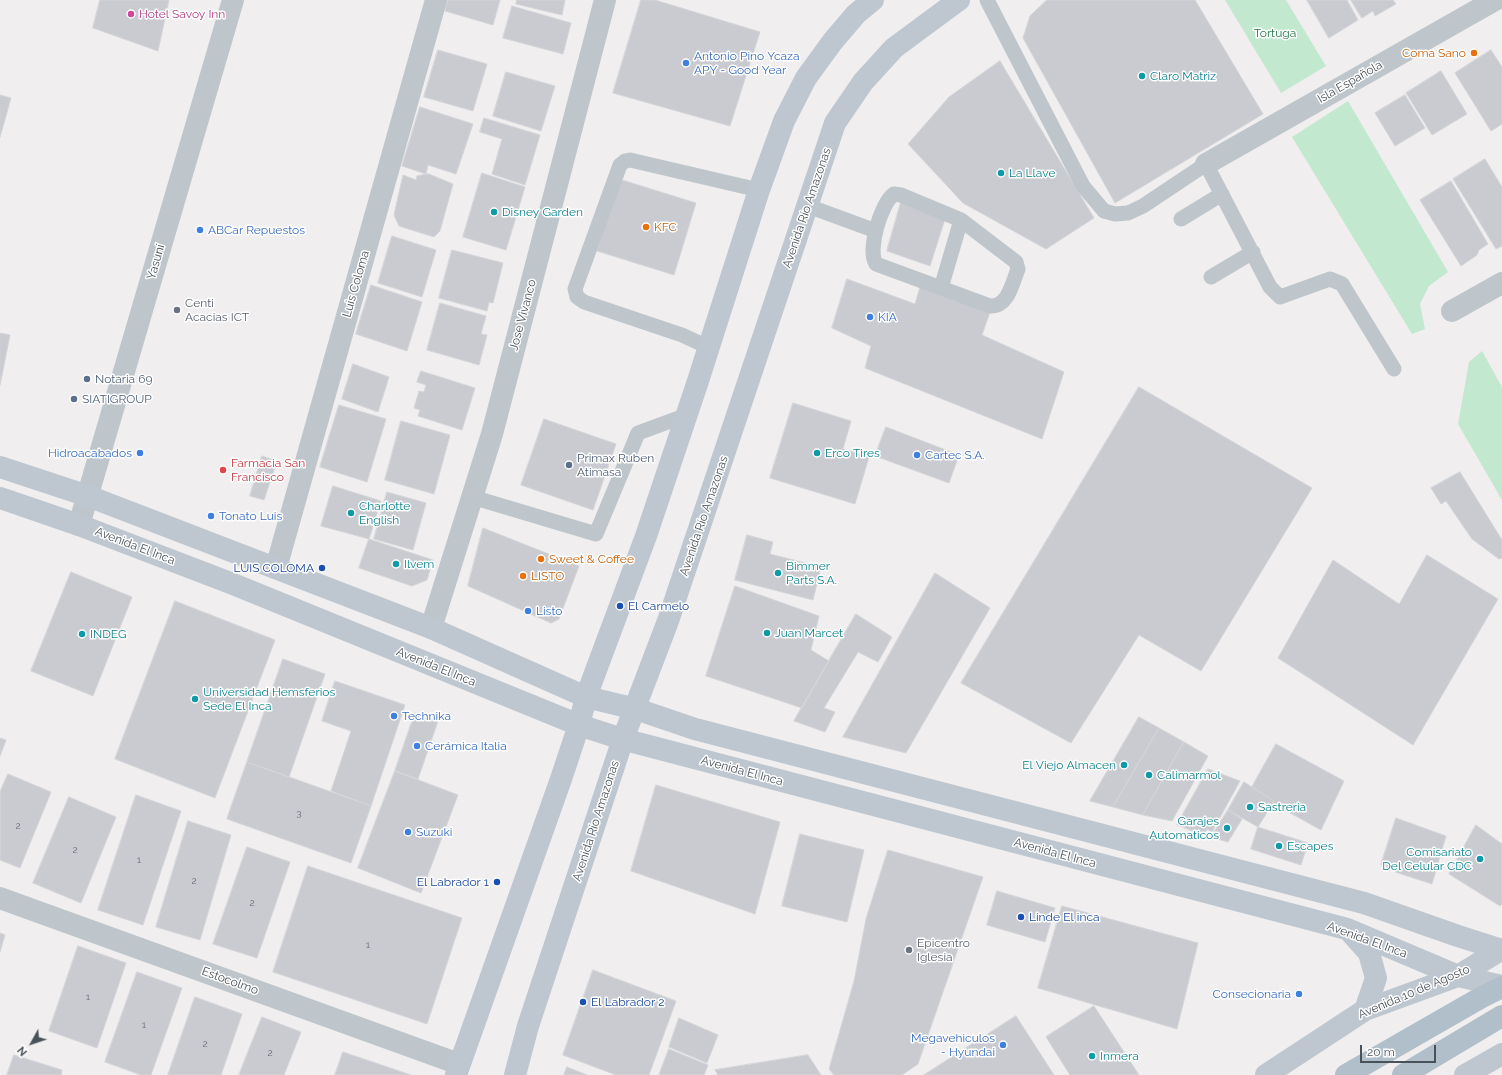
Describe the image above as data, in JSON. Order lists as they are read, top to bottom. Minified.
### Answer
{"streets":{"main road":["Avenida Río Amazonas","Avenida El Inca","Avenida 10 de Agosto"],"street":["Isla Española","Yasuní","Luis Coloma","Jose Vivanco","Estocolmo"]},"crossings":[["Avenida Río Amazonas","Avenida El Inca"],["Yasuní","Avenida El Inca"],["Avenida El Inca","Avenida 10 de Agosto"]],"parks":["Tortuga"],"places":["Hotel Savoy Inn","Coma Sano","Antonio Pino Ycaza APY - Good Year","Claro Matriz","La Llave","Disney Garden","KFC","ABCar Repuestos","Centi Acacias ICT","KIA","Notaria 69","SIATIGROUP","Hidroacabados","Erco Tires","Cartec S.A.","Primax Ruben Atimasa","Farmacia San Francisco","Charlotte English","Tonato Luis","Sweet & Coffee","Ilvem","LUIS COLOMA","Bimmer Parts S.A.","LISTO","El Carmelo","Listo","Juan Marcet","INDEG","Universidad Hemsferios Sede El Inca","Technika","Cerámica Italia","El Viejo Almacen","Calimarmol","Sastreria","Garajes Automaticos","Suzuki","Escapes","Comisariato Del Celular CDC","El Labrador 1","Linde El inca","Epicentro Iglesia","Consecionaria","El Labrador 2","Megavehiculos - Hyundai","Inmera"],"house_numbers":["3","2","2","1","2","2","1","1","1","2","2"],"scale_bar":"20 m","north":"bottom left"}
